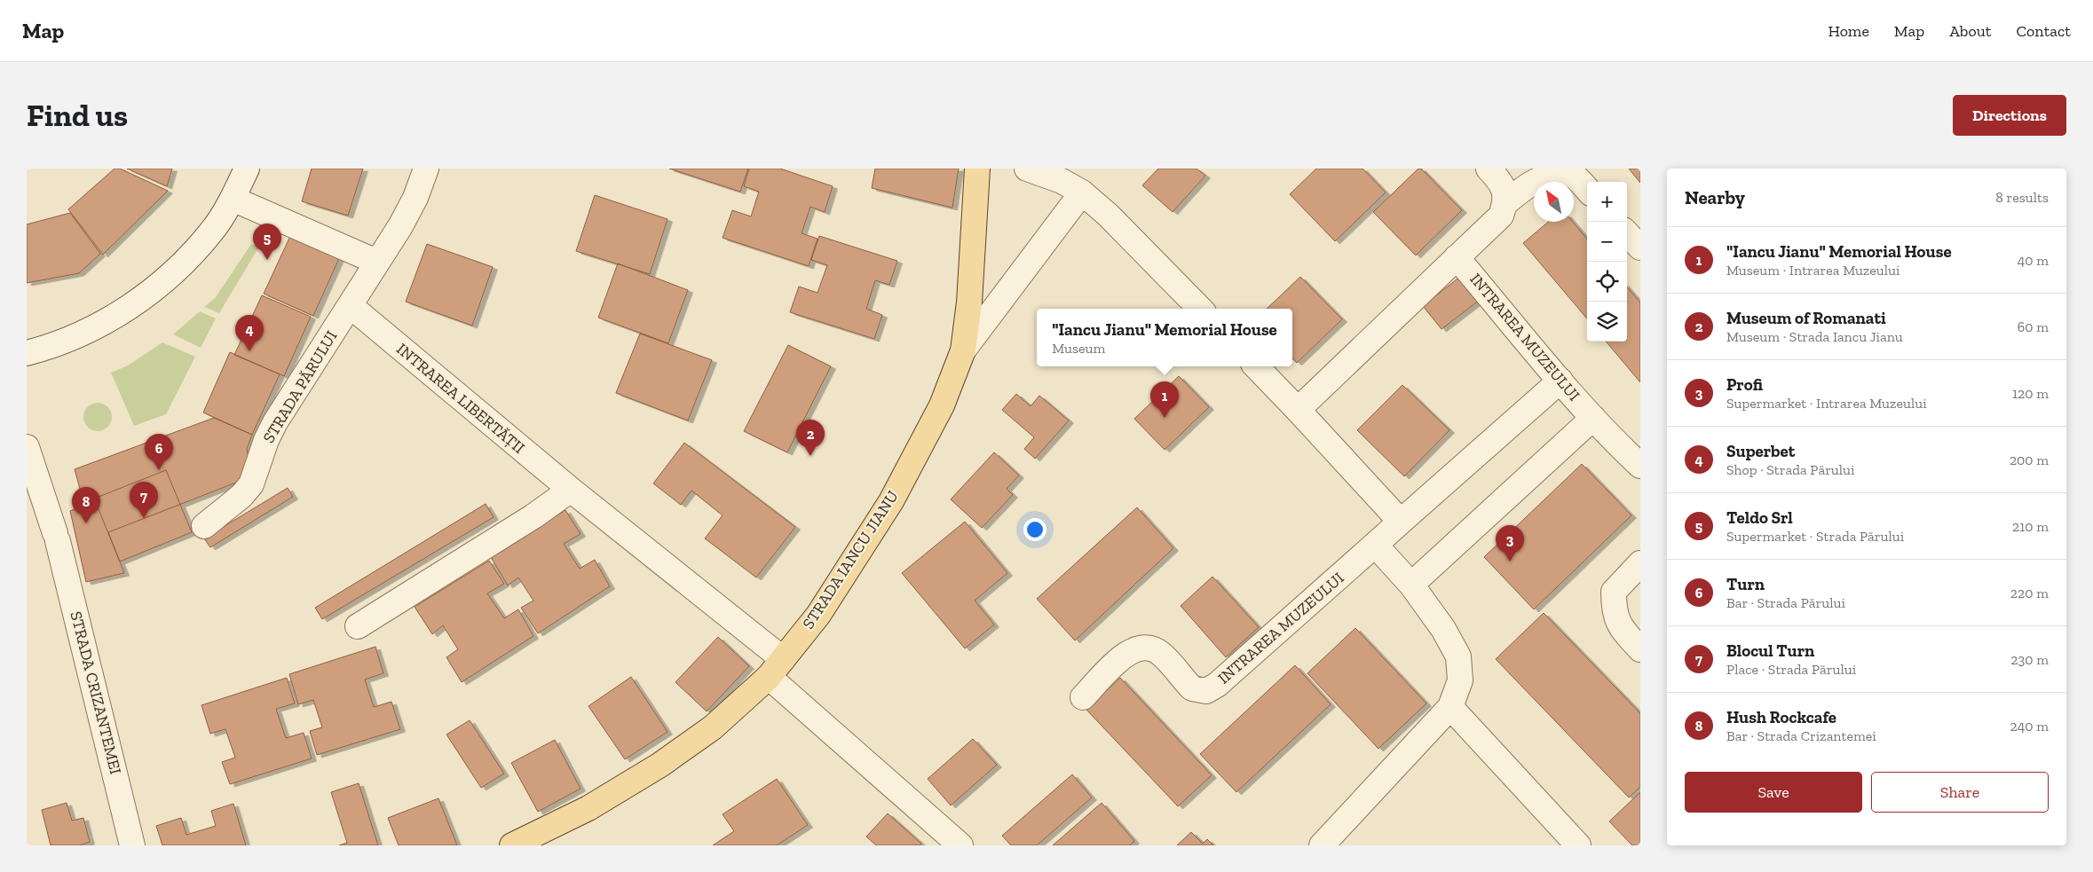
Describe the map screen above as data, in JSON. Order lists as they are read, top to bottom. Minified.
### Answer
{"streets":{"main road":["STRADA IANCU JIANU"],"street":["INTRAREA MUZEULUI","STRADA PĂRULUI","INTRAREA LIBERTĂȚII","STRADA CRIZANTEMEI"]},"crossings":[["STRADA PĂRULUI","INTRAREA LIBERTĂȚII"],["INTRAREA LIBERTĂȚII","STRADA IANCU JIANU"]],"north":"top left","page":{"header":"Map","nav":["Home","Map","About","Contact"],"buttons":["Directions",["Save","Share"]],"title":"Find us","heading":["Nearby","8 results"],"map_buttons":["+","−"],"pins":["5","4","1","2","6","7","8","3"],"list":[{"mark":"1","name":"\"Iancu Jianu\" Memorial House","note":"Museum · Intrarea Muzeului","value":"40 m"},{"mark":"2","name":"Museum of Romanati","note":"Museum · Strada Iancu Jianu","value":"60 m"},{"mark":"3","name":"Profi","note":"Supermarket · Intrarea Muzeului","value":"120 m"},{"mark":"4","name":"Superbet","note":"Shop · Strada Părului","value":"200 m"},{"mark":"5","name":"Teldo Srl","note":"Supermarket · Strada Părului","value":"210 m"},{"mark":"6","name":"Turn","note":"Bar · Strada Părului","value":"220 m"},{"mark":"7","name":"Blocul Turn","note":"Place · Strada Părului","value":"230 m"},{"mark":"8","name":"Hush Rockcafe","note":"Bar · Strada Crizantemei","value":"240 m"}],"popup":["\"Iancu Jianu\" Memorial House","Museum"]}}
